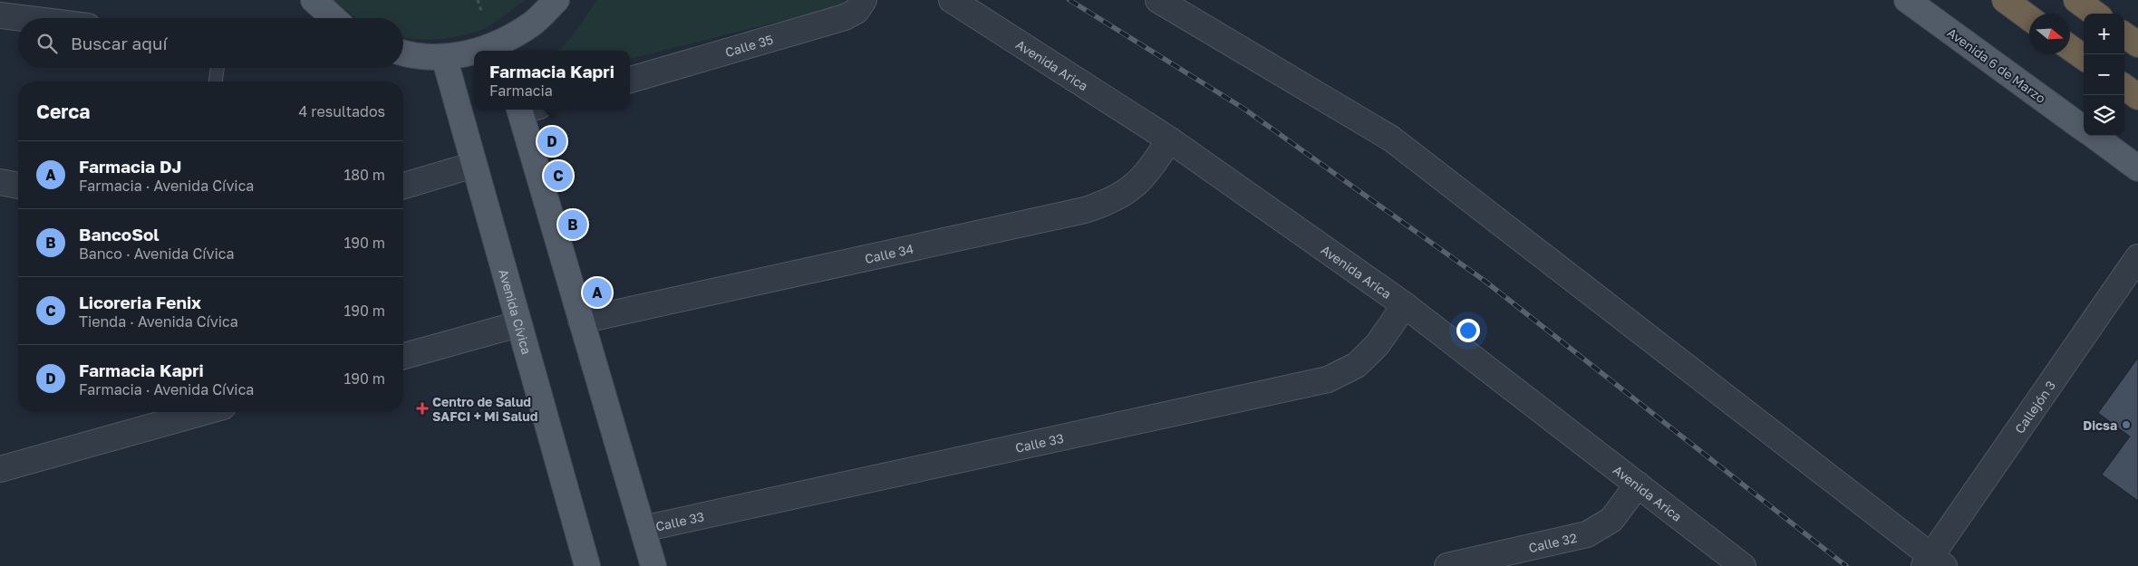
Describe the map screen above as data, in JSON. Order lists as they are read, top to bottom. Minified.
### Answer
{"streets":{"main road":["Avenida 6 de Marzo","Avenida Cívica"],"street":["Calle 35","Avenida Arica","Calle 34","Callejón 3","Calle 33","Calle 32"]},"crossings":[["Avenida Arica","Calle 34"],["Avenida Arica","Calle 33"],["Avenida Arica","Calle 32"]],"places":{"health":["Centro de Salud SAFCI + Mi Salud"],"other":["Dicsa"]},"north":"right","page":{"map_buttons":["+","−"],"search":"Buscar aquí","popup":["Farmacia Kapri","Farmacia"],"heading":["Cerca","4 resultados"],"pins":["D","C","B","A"],"list":[{"mark":"A","name":"Farmacia DJ","note":"Farmacia · Avenida Cívica","value":"180 m"},{"mark":"B","name":"BancoSol","note":"Banco · Avenida Cívica","value":"190 m"},{"mark":"C","name":"Licoreria Fenix","note":"Tienda · Avenida Cívica","value":"190 m"},{"mark":"D","name":"Farmacia Kapri","note":"Farmacia · Avenida Cívica","value":"190 m"}]}}
